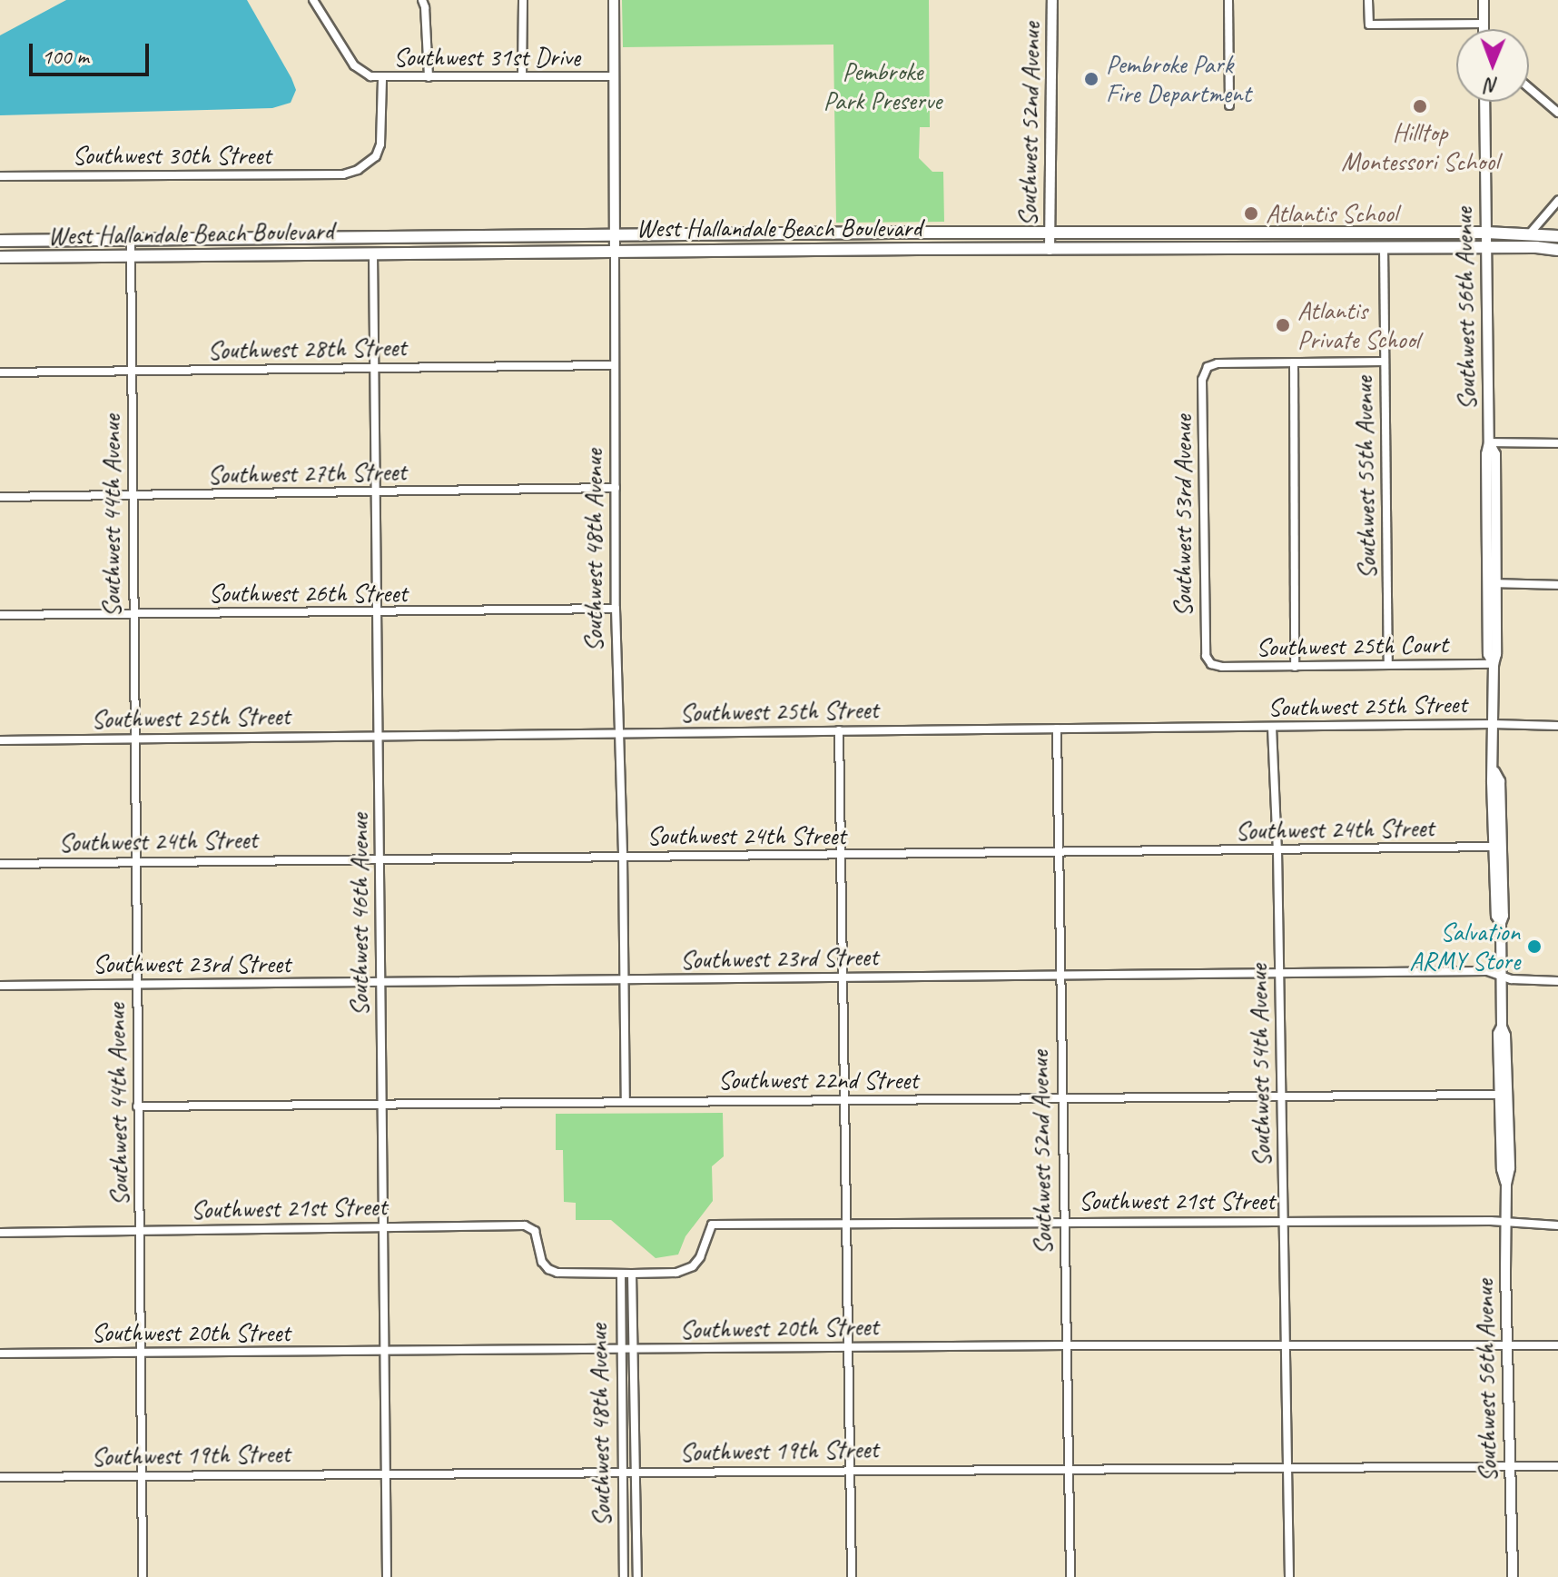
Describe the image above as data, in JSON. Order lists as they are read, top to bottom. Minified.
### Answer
{"streets":{"main road":["West Hallandale Beach Boulevard"],"street":["Southwest 31st Drive","Southwest 52nd Avenue","Southwest 30th Street","Southwest 56th Avenue","Southwest 28th Street","Southwest 27th Street","Southwest 55th Avenue","Southwest 44th Avenue","Southwest 53rd Avenue","Southwest 48th Avenue","Southwest 26th Street","Southwest 25th Court","Southwest 25th Street","Southwest 24th Street","Southwest 46th Avenue","Southwest 23rd Street","Southwest 54th Avenue","Southwest 22nd Street","Southwest 21st Street","Southwest 20th Street","Southwest 19th Street"]},"crossings":[["Southwest 31st Drive","Southwest 30th Street"],["Southwest 31st Drive","Southwest 48th Avenue"],["Southwest 52nd Avenue","West Hallandale Beach Boulevard"],["Southwest 52nd Avenue","Southwest 25th Street"],["Southwest 52nd Avenue","Southwest 24th Street"],["Southwest 52nd Avenue","Southwest 23rd Street"],["Southwest 52nd Avenue","Southwest 22nd Street"],["Southwest 52nd Avenue","Southwest 21st Street"],["Southwest 52nd Avenue","Southwest 20th Street"],["Southwest 52nd Avenue","Southwest 19th Street"],["West Hallandale Beach Boulevard","Southwest 56th Avenue"],["West Hallandale Beach Boulevard","Southwest 55th Avenue"],["West Hallandale Beach Boulevard","Southwest 44th Avenue"],["West Hallandale Beach Boulevard","Southwest 48th Avenue"],["West Hallandale Beach Boulevard","Southwest 46th Avenue"],["Southwest 56th Avenue","Southwest 25th Court"],["Southwest 56th Avenue","Southwest 25th Street"],["Southwest 56th Avenue","Southwest 24th Street"],["Southwest 56th Avenue","Southwest 23rd Street"],["Southwest 56th Avenue","Southwest 22nd Street"],["Southwest 56th Avenue","Southwest 21st Street"],["Southwest 56th Avenue","Southwest 20th Street"],["Southwest 56th Avenue","Southwest 19th Street"],["Southwest 28th Street","Southwest 44th Avenue"],["Southwest 28th Street","Southwest 48th Avenue"],["Southwest 28th Street","Southwest 46th Avenue"],["Southwest 27th Street","Southwest 44th Avenue"],["Southwest 27th Street","Southwest 48th Avenue"],["Southwest 27th Street","Southwest 46th Avenue"],["Southwest 55th Avenue","Southwest 25th Court"],["Southwest 44th Avenue","Southwest 26th Street"],["Southwest 44th Avenue","Southwest 25th Street"],["Southwest 44th Avenue","Southwest 24th Street"],["Southwest 44th Avenue","Southwest 23rd Street"],["Southwest 44th Avenue","Southwest 22nd Street"],["Southwest 44th Avenue","Southwest 21st Street"],["Southwest 44th Avenue","Southwest 20th Street"],["Southwest 44th Avenue","Southwest 19th Street"],["Southwest 53rd Avenue","Southwest 25th Court"],["Southwest 48th Avenue","Southwest 26th Street"],["Southwest 48th Avenue","Southwest 25th Street"],["Southwest 48th Avenue","Southwest 24th Street"],["Southwest 48th Avenue","Southwest 23rd Street"],["Southwest 48th Avenue","Southwest 22nd Street"],["Southwest 48th Avenue","Southwest 21st Street"],["Southwest 48th Avenue","Southwest 20th Street"],["Southwest 48th Avenue","Southwest 19th Street"],["Southwest 26th Street","Southwest 46th Avenue"],["Southwest 25th Street","Southwest 46th Avenue"],["Southwest 25th Street","Southwest 54th Avenue"],["Southwest 24th Street","Southwest 46th Avenue"],["Southwest 24th Street","Southwest 54th Avenue"],["Southwest 46th Avenue","Southwest 23rd Street"],["Southwest 46th Avenue","Southwest 22nd Street"],["Southwest 46th Avenue","Southwest 21st Street"],["Southwest 46th Avenue","Southwest 20th Street"],["Southwest 46th Avenue","Southwest 19th Street"],["Southwest 23rd Street","Southwest 54th Avenue"],["Southwest 54th Avenue","Southwest 22nd Street"],["Southwest 54th Avenue","Southwest 21st Street"],["Southwest 54th Avenue","Southwest 20th Street"],["Southwest 54th Avenue","Southwest 19th Street"]],"parks":["Pembroke Park Preserve"],"places":["Pembroke Park Fire Department","Hilltop Montessori School","Atlantis School","Atlantis Private School","Salvation ARMY Store"],"scale_bar":"100 m","north":"bottom"}
